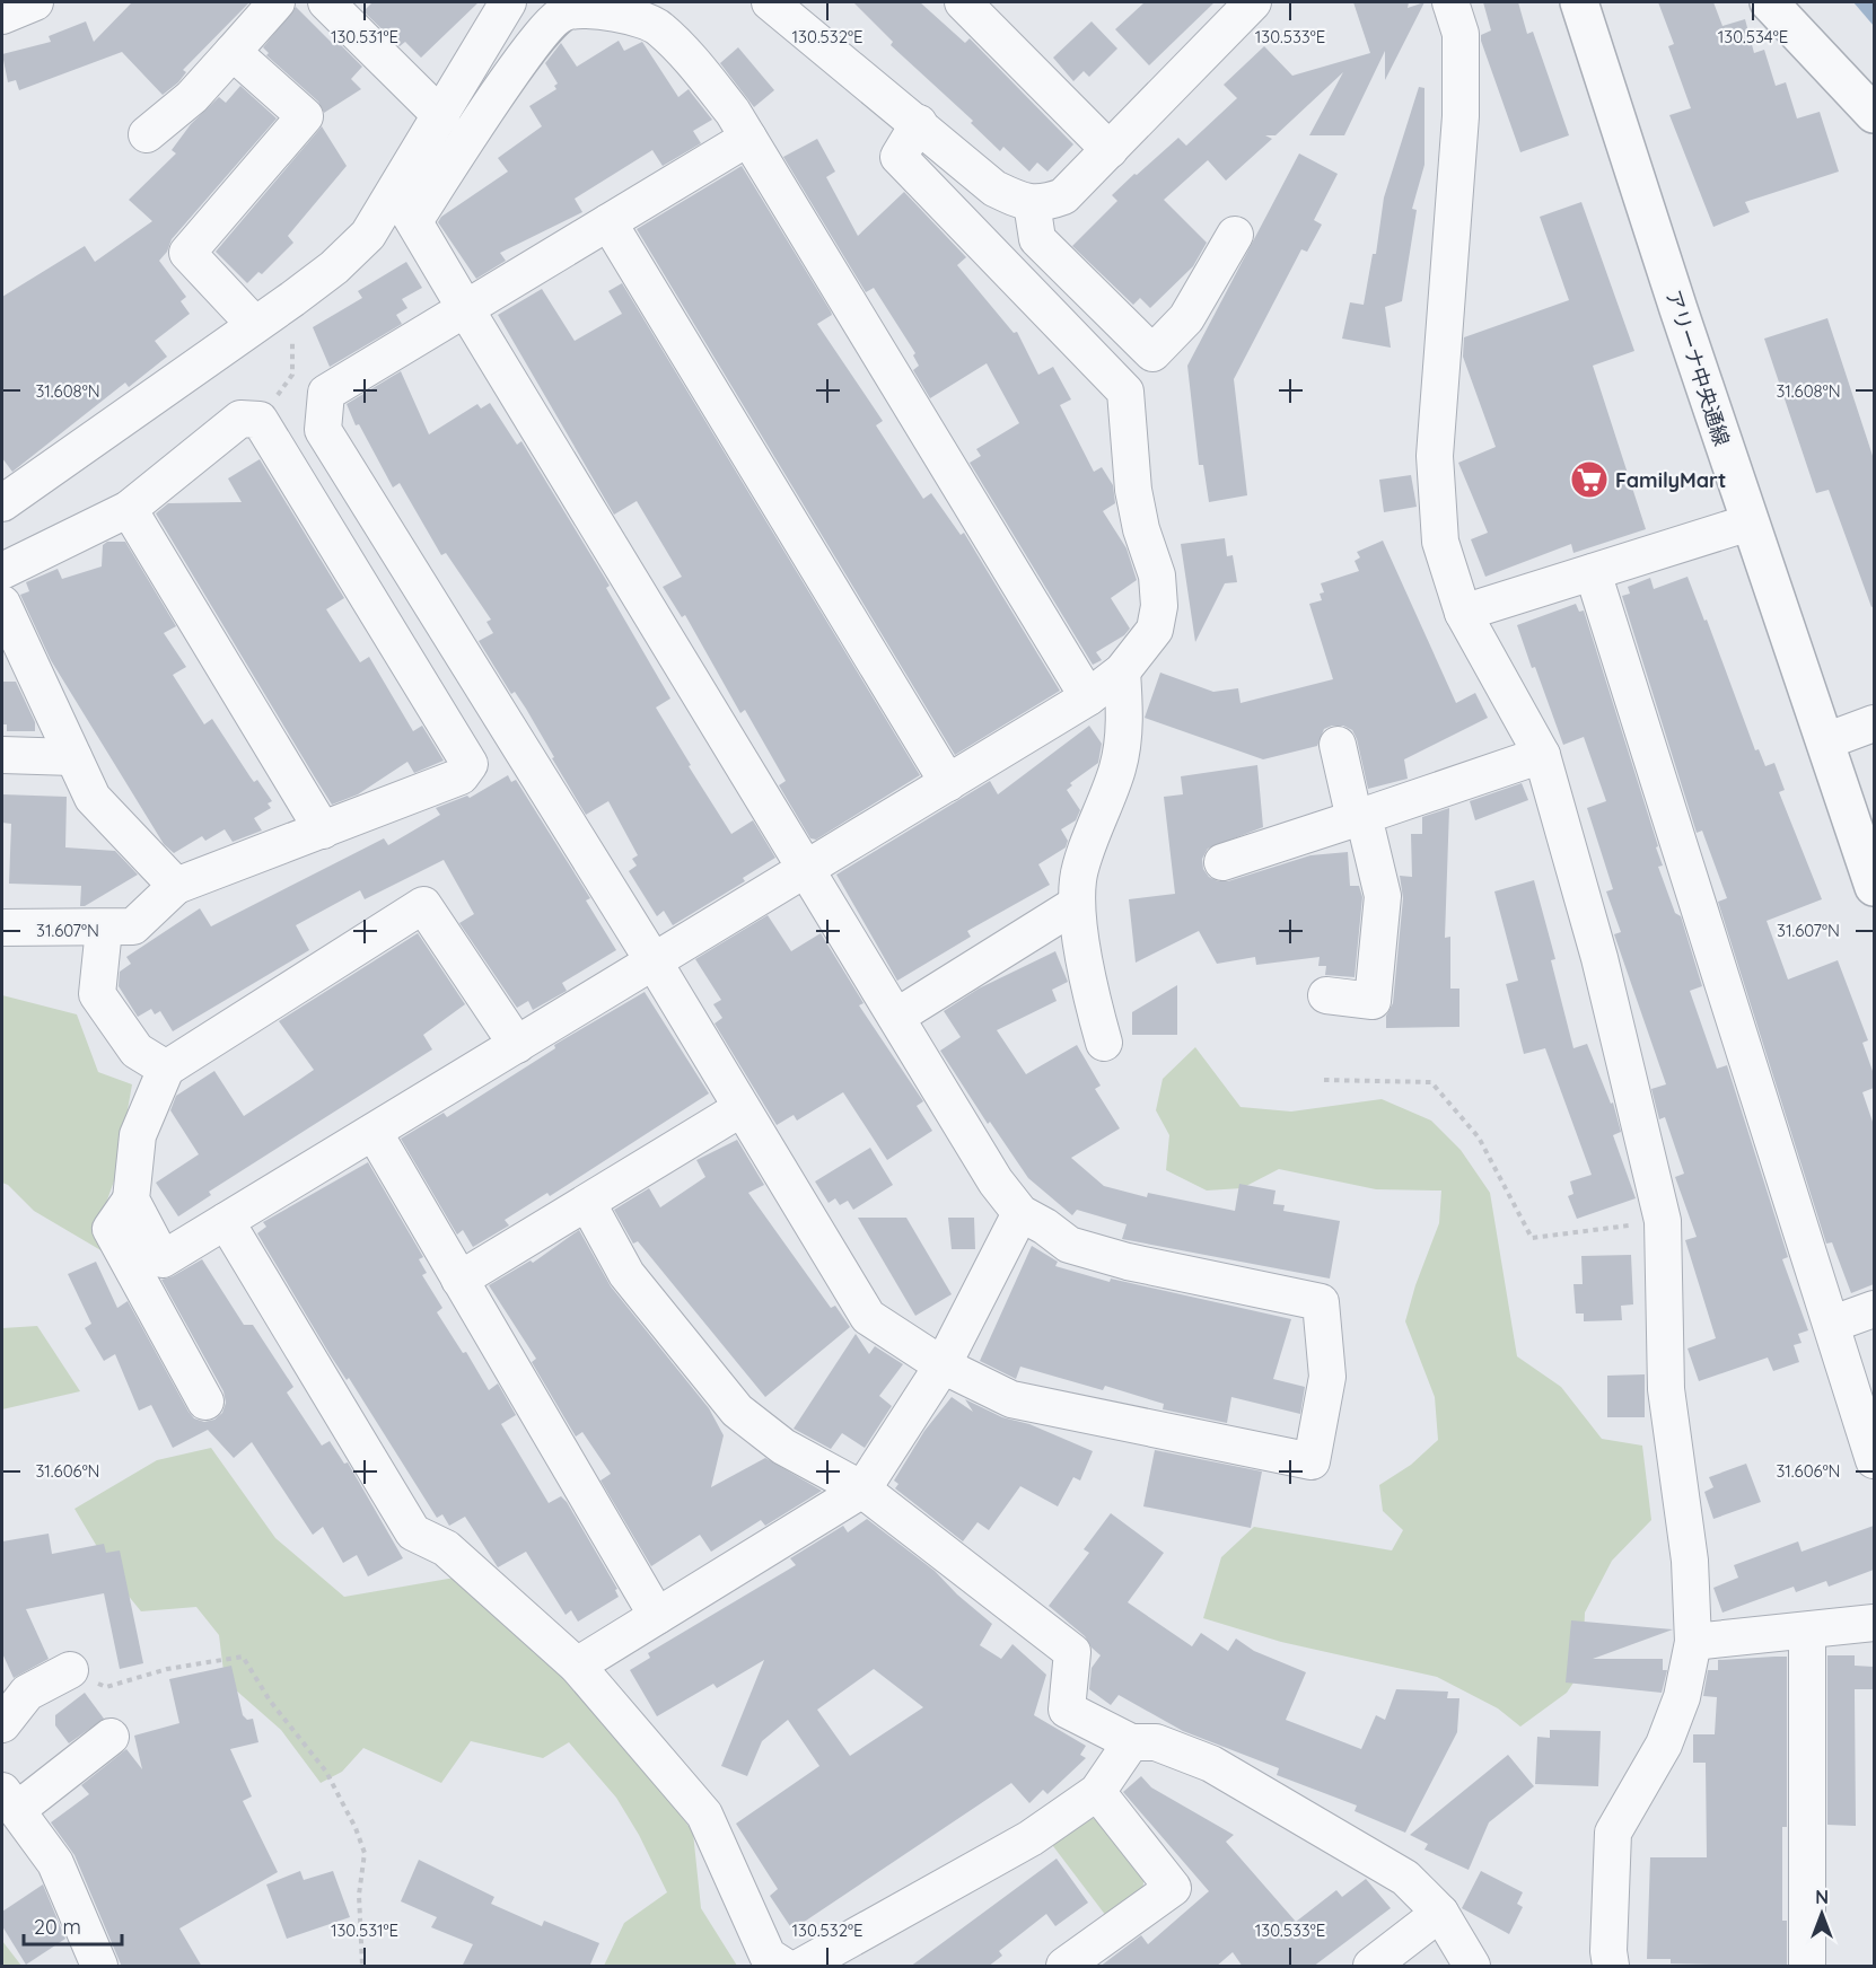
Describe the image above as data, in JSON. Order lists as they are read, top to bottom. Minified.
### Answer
{"streets":{"street":["アリーナ中央通線"]},"places":{"supermarket":["FamilyMart"]},"scale_bar":"20 m","north":"top","coordinates":["130.531°E","130.532°E","130.533°E","130.534°E","31.608°N","31.607°N","31.606°N"]}
